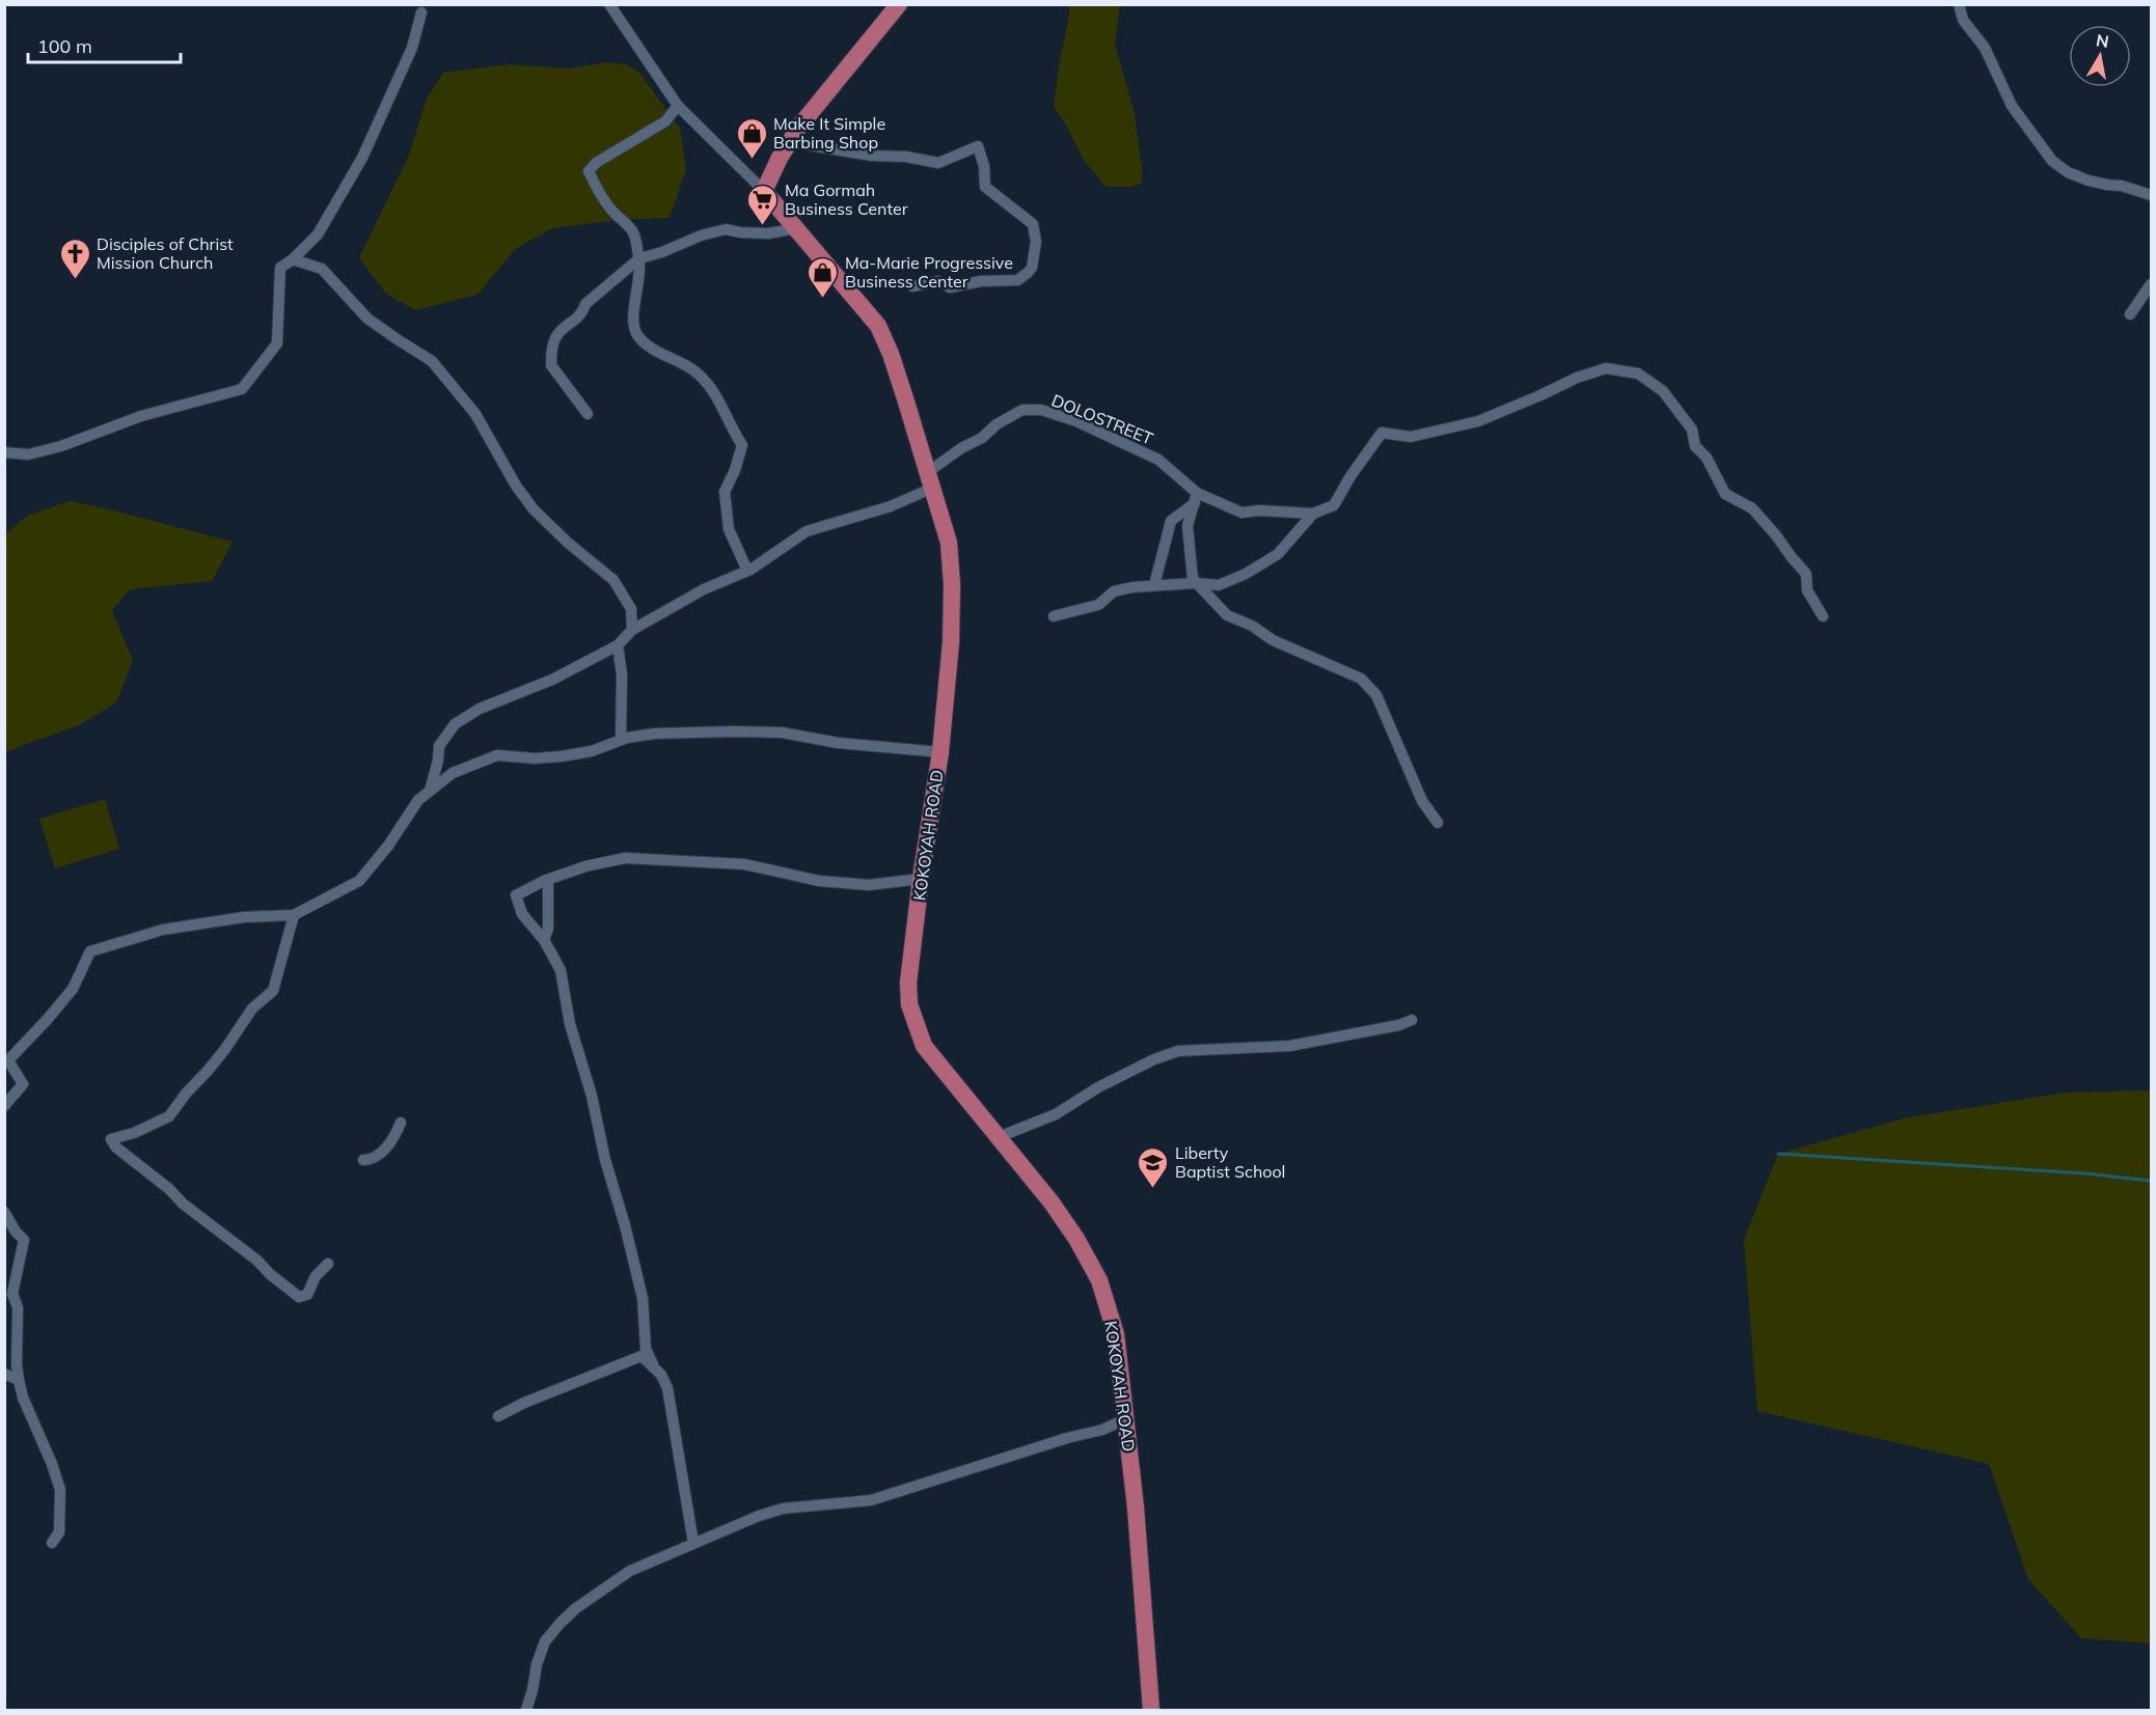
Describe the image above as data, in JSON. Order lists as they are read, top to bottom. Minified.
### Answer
{"streets":{"main road":["KOKOYAH ROAD"],"street":["DOLOSTREET"]},"crossings":[["DOLOSTREET","KOKOYAH ROAD"]],"places":{"shop":["Make It Simple Barbing Shop","Ma-Marie Progressive Business Center"],"supermarket":["Ma Gormah Business Center"],"church":["Disciples of Christ Mission Church"],"school or university":["Liberty Baptist School"]},"scale_bar":"100 m","north":"top"}
